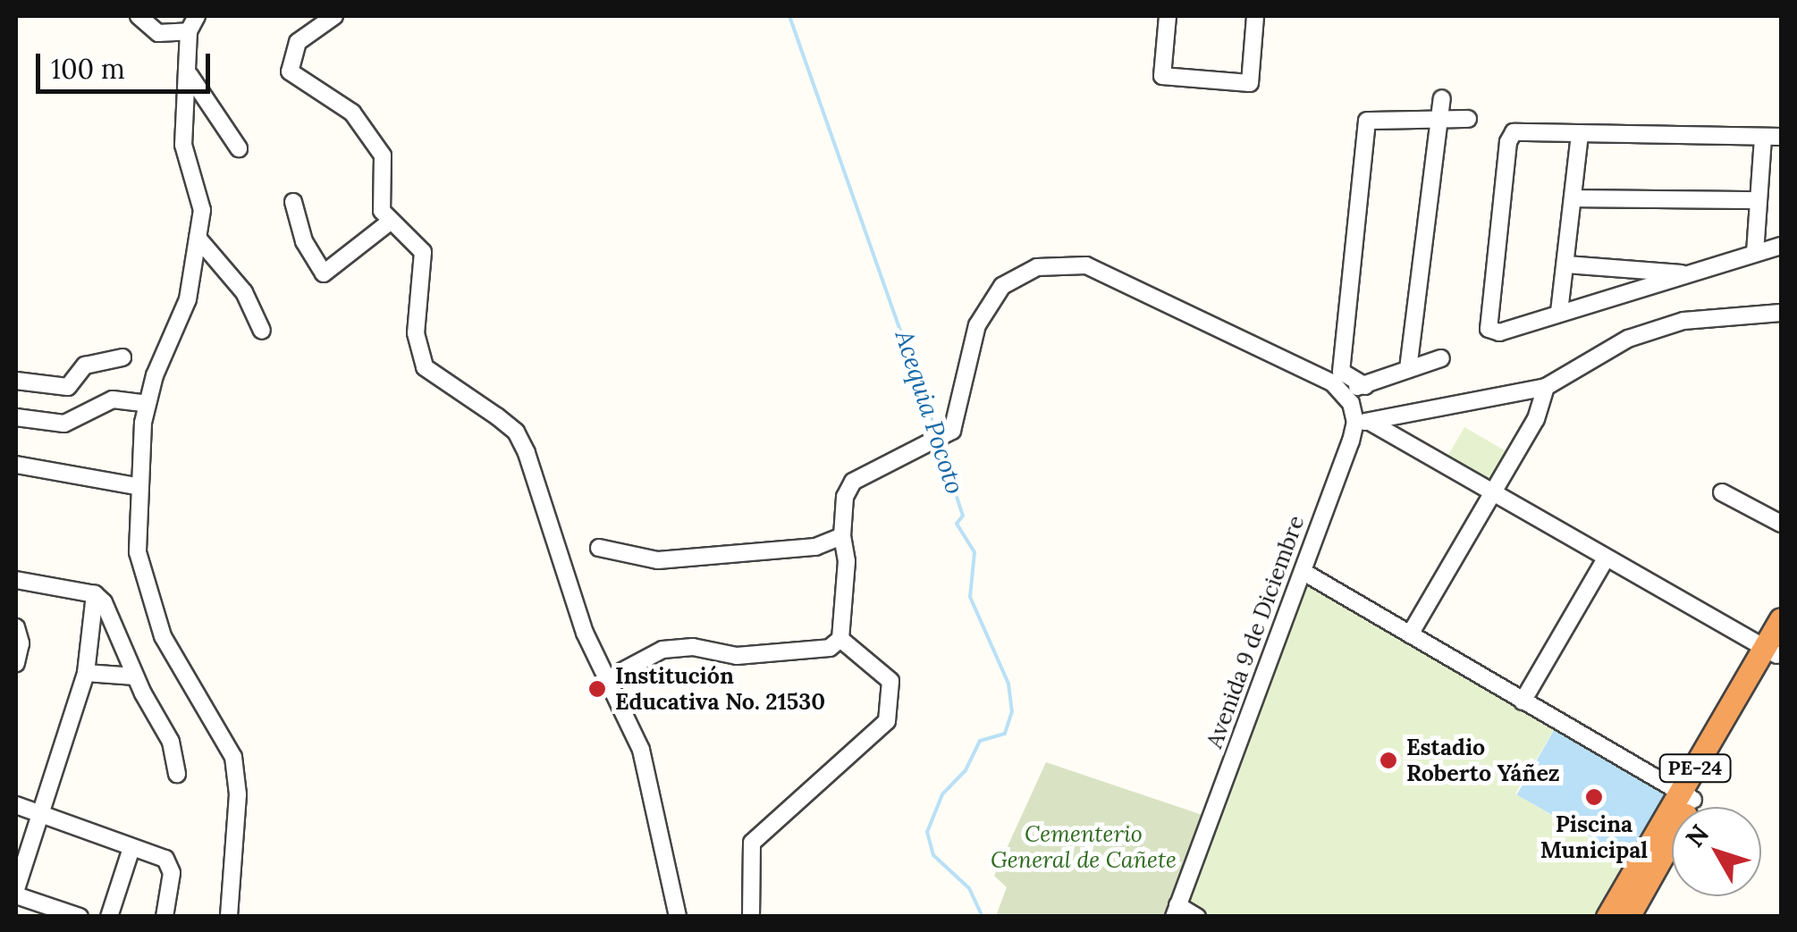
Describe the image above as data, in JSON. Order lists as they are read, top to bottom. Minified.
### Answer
{"streets":{"highway":["PE-24"],"street":["Avenida 9 de Diciembre"]},"water":["Acequia Pocoto"],"parks":["Cementerio General de Cañete"],"places":["Institución Educativa No. 21530","Estadio Roberto Yáñez","Piscina Municipal"],"scale_bar":"100 m","north":"top left"}
